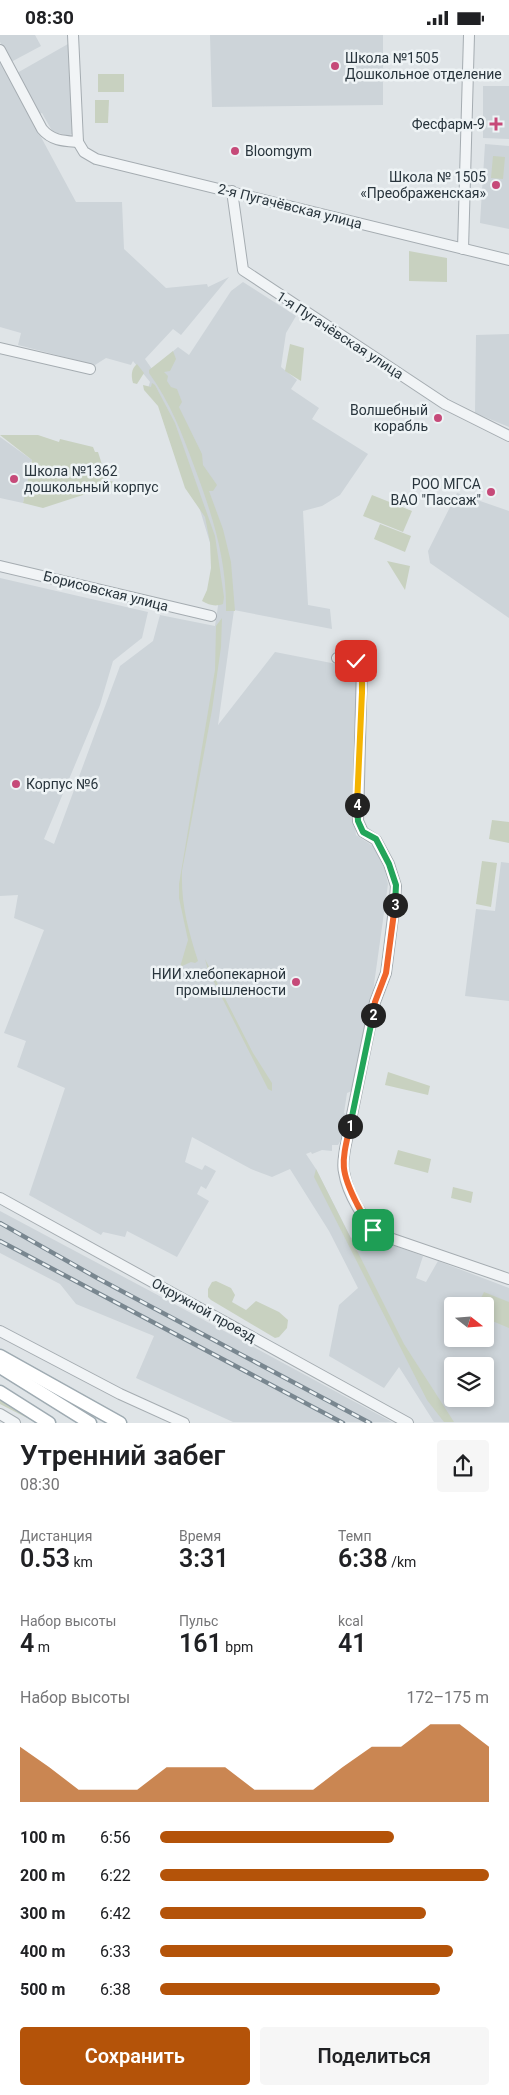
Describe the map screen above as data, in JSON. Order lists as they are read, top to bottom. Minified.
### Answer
{"streets":{"street":["2-я Пугачёвская улица","1-я Пугачёвская улица","Борисовская улица","Окружной проезд"]},"crossings":[["2-я Пугачёвская улица","1-я Пугачёвская улица"]],"places":{"other":["Школа №1505 Дошкольное отделение","Bloomgym","Школа № 1505 «Преображенская»","Волшебный корабль","Школа №1362 дошкольный корпус","РОО МГСА ВАО \"Пассаж\"","Корпус №6","НИИ хлебопекарной промышлености"],"health":["Фесфарм-9"]},"north":"right","page":{"status":"08:30","pins":["4","3","2","1"],"heading":["Утренний забег","08:30"],"stats":[["Дистанция","0.53 km"],["Время","3:31"],["Темп","6:38 /km"],["Набор высоты","4 m"],["Пульс","161 bpm"],["kcal","41"]],"chart":["Набор высоты","172–175 m"],"list":[{"name":"100 m","note":"6:56"},{"name":"200 m","note":"6:22"},{"name":"300 m","note":"6:42"},{"name":"400 m","note":"6:33"},{"name":"500 m","note":"6:38"}],"buttons":["Сохранить","Поделиться"]}}
